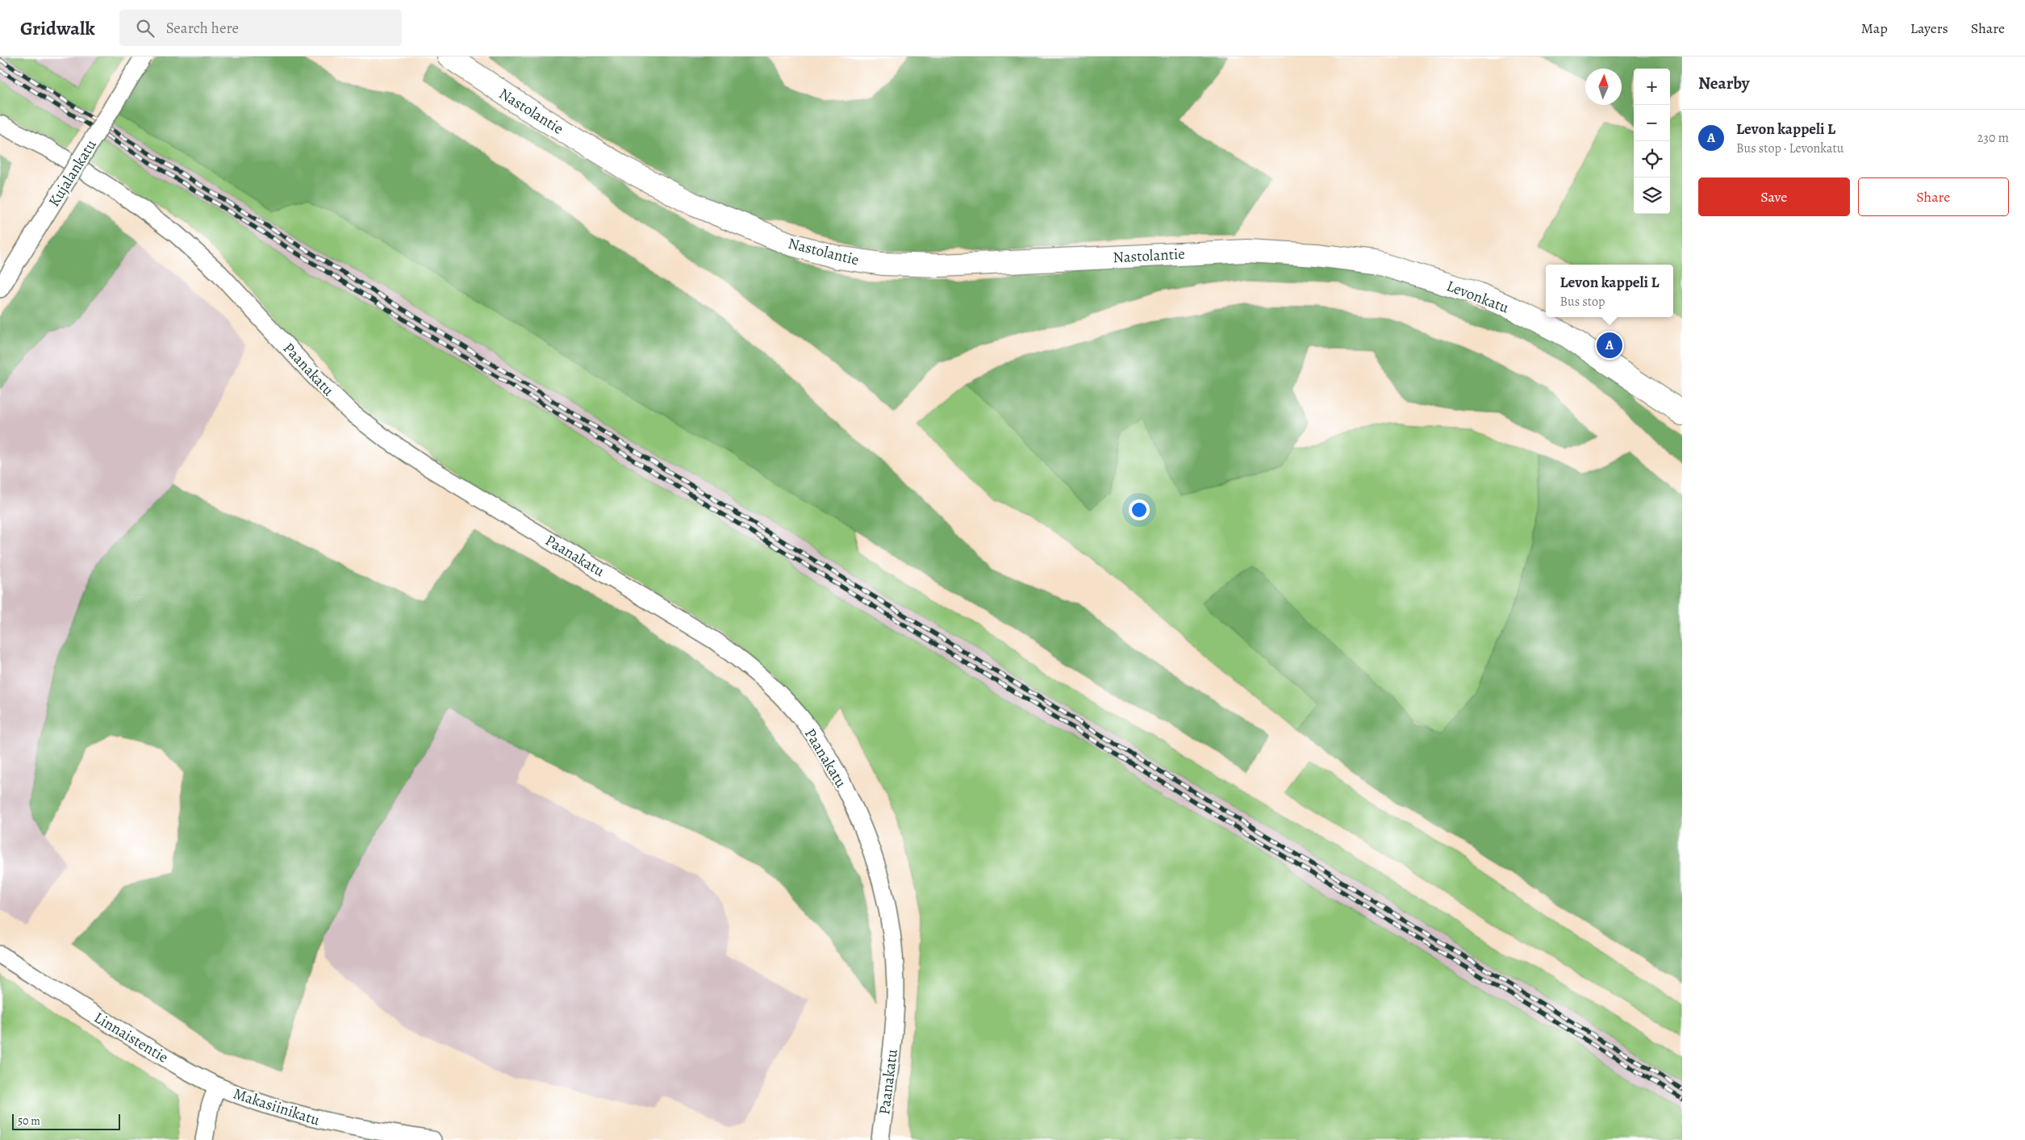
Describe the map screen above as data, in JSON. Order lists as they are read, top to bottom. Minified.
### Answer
{"streets":{"main road":["Nastolantie","Levonkatu"],"street":["Kujalankatu","Paanakatu","Linnaistentie","Makasiinikatu"]},"crossings":[["Nastolantie","Levonkatu"],["Linnaistentie","Makasiinikatu"]],"scale_bar":"50 m","north":"top","page":{"header":"Gridwalk","search":"Search here","nav":["Map","Layers","Share"],"heading":"Nearby","map_buttons":["+","−"],"list":[{"mark":"A","name":"Levon kappeli L","note":"Bus stop · Levonkatu","value":"230 m"}],"buttons":["Save","Share"],"popup":["Levon kappeli L","Bus stop"],"pins":"A","scale":"50 m"}}
